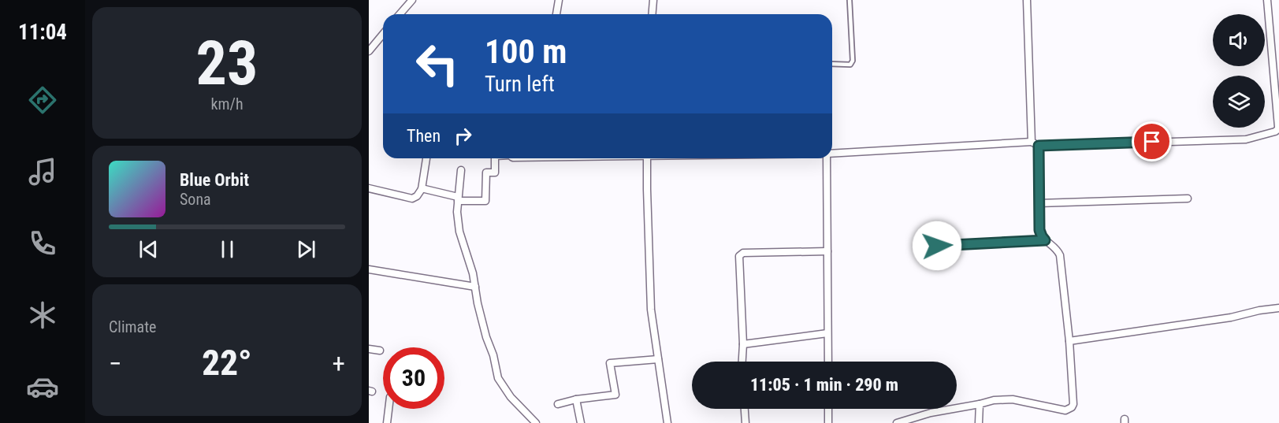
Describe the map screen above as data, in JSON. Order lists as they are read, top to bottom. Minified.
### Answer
{"page":{"tabs":"11:04","tile":[["23","km/h"],"Climate"],"turn":["100 m","Turn left"],"then":"Then","song":["Blue Orbit","Sona"],"heat":["−","22°","+"],"limit":"30","trip":"11:05 · 1 min · 290 m"}}
